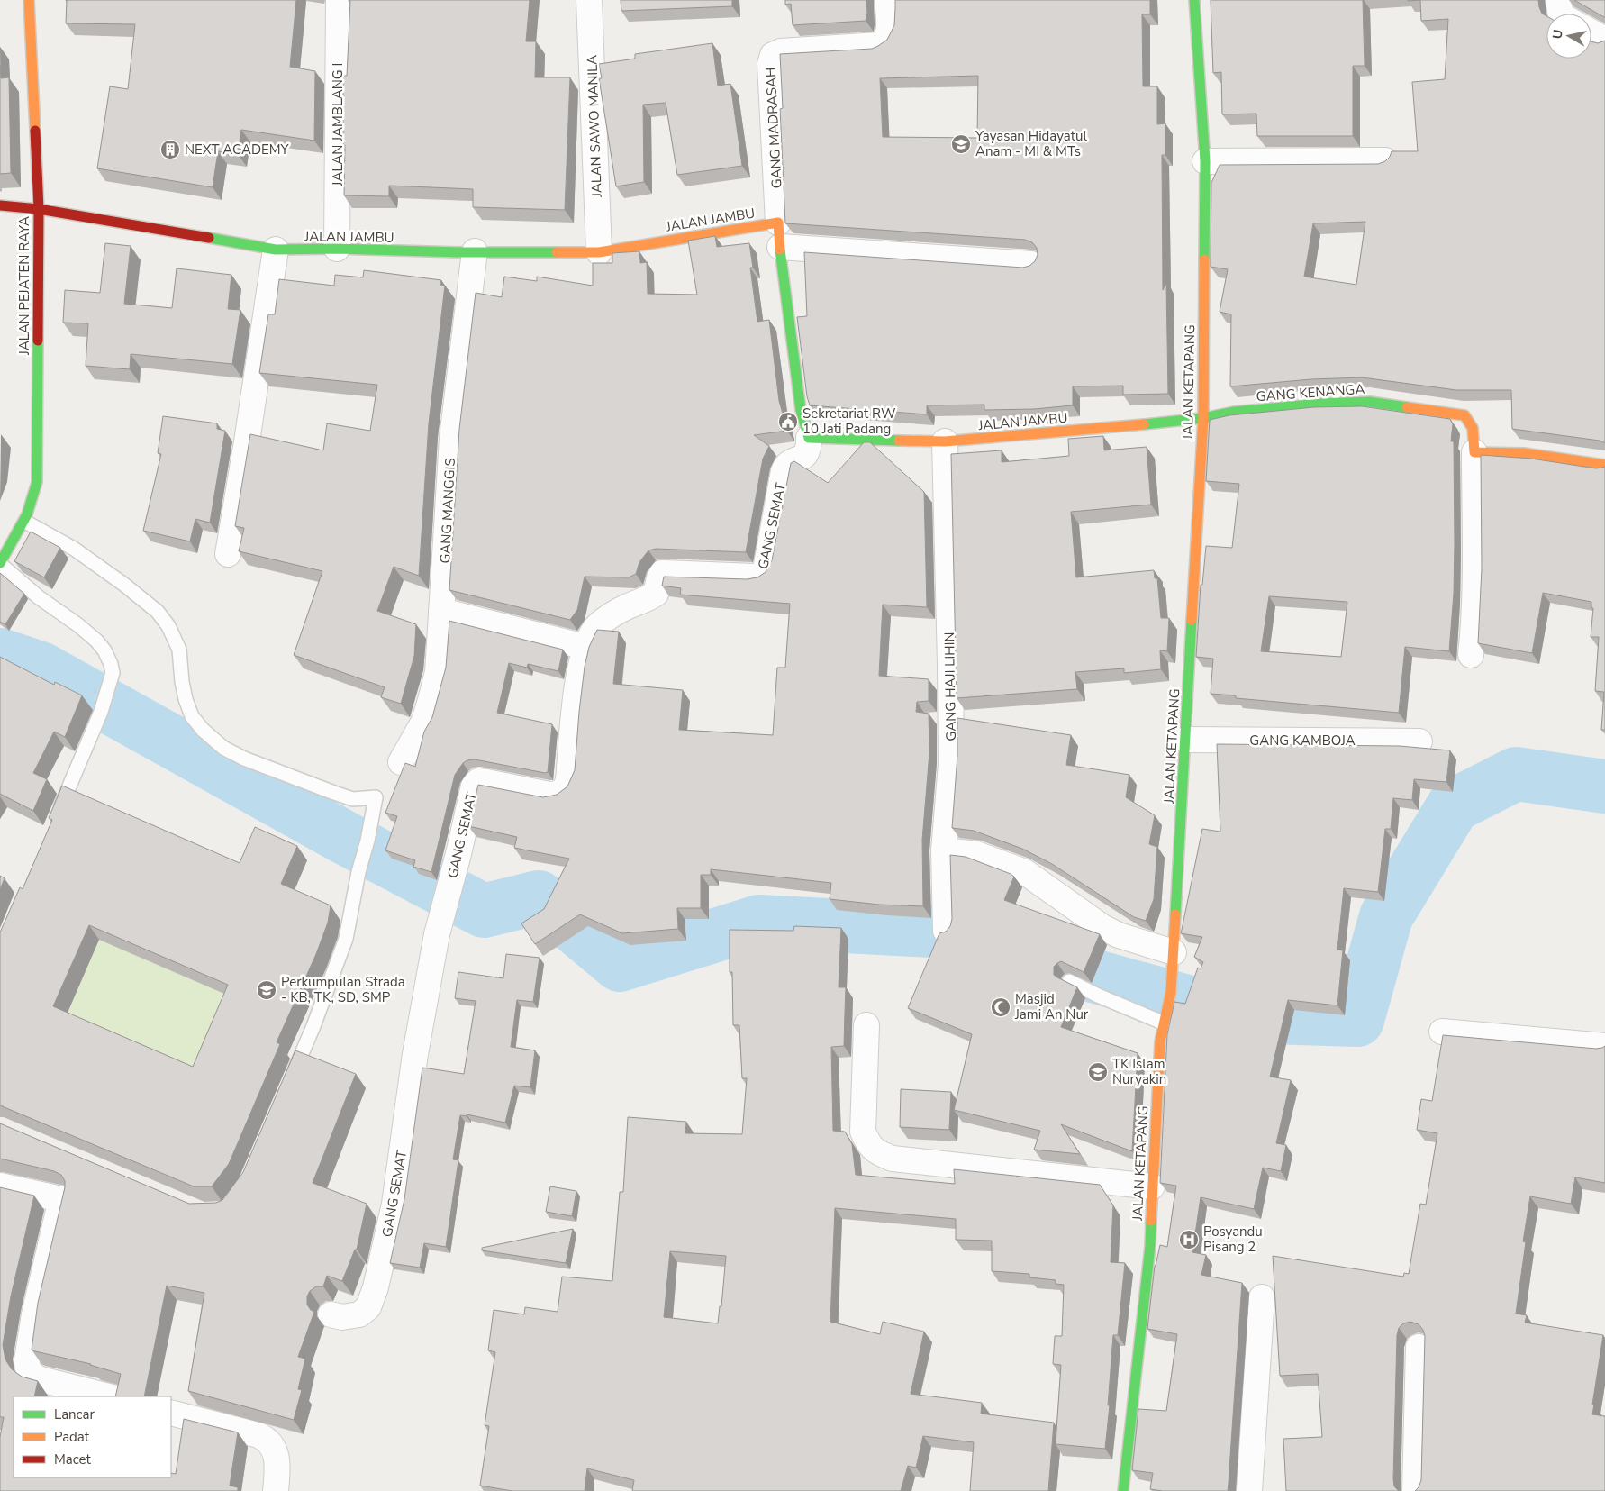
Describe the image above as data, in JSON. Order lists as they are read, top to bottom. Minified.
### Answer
{"streets":{"street":["JALAN JAMBLANG I","JALAN SAWO MANILA","GANG MADRASAH","JALAN JAMBU","JALAN PEJATEN RAYA","JALAN KETAPANG","GANG KENANGA","GANG MANGGIS","GANG SEMAT","GANG HAJI LIHIN","GANG KAMBOJA"]},"crossings":[["JALAN JAMBLANG I","JALAN JAMBU"],["JALAN SAWO MANILA","JALAN JAMBU"],["GANG MADRASAH","JALAN JAMBU"],["JALAN JAMBU","JALAN PEJATEN RAYA"],["JALAN JAMBU","JALAN KETAPANG"],["JALAN JAMBU","GANG KENANGA"],["JALAN JAMBU","GANG MANGGIS"],["JALAN JAMBU","GANG SEMAT"],["JALAN JAMBU","GANG HAJI LIHIN"],["JALAN KETAPANG","GANG KENANGA"],["JALAN KETAPANG","GANG KAMBOJA"]],"places":{"school or university":["Yayasan Hidayatul Anam - MI & MTs","Perkumpulan Strada - KB, TK, SD, SMP","TK Islam Nuryakin"],"building":["NEXT ACADEMY"],"public building":["Sekretariat RW 10 Jati Padang"],"mosque":["Masjid Jami An Nur"],"hospital":["Posyandu Pisang 2"]},"legend":["Lancar","Padat","Macet"],"north":"left"}
